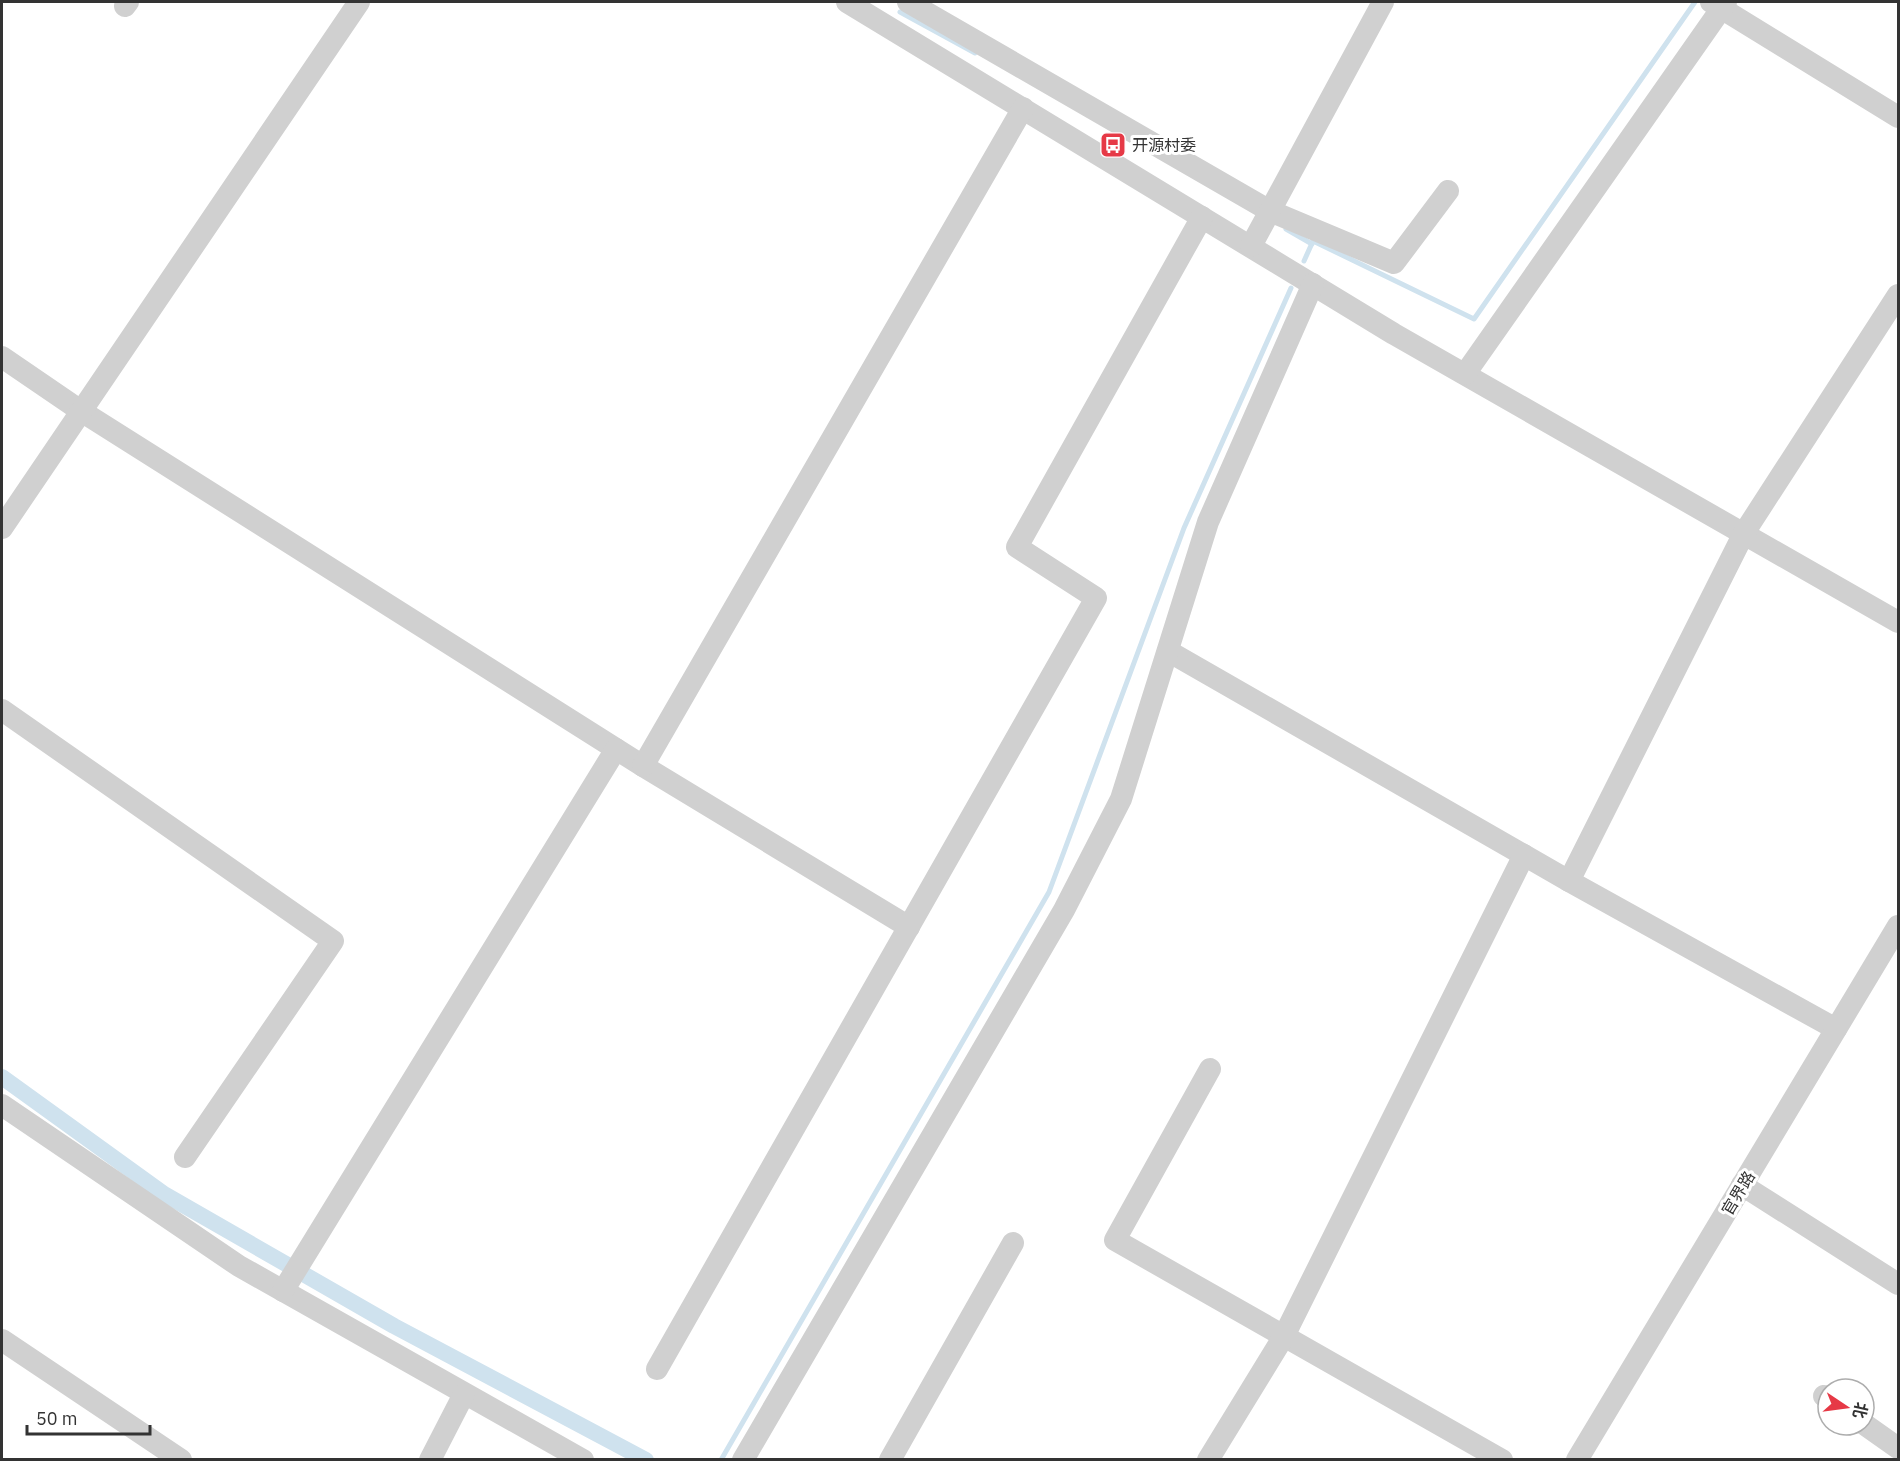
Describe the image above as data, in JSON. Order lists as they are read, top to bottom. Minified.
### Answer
{"streets":{"street":["官界路"]},"places":{"bus stop":["开源村委"]},"scale_bar":"50 m","north":"right"}
